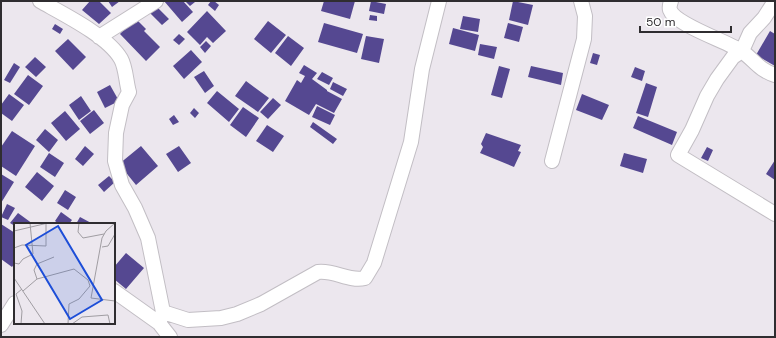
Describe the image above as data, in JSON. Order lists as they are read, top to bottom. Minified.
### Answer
{"scale_bar":"50 m"}
